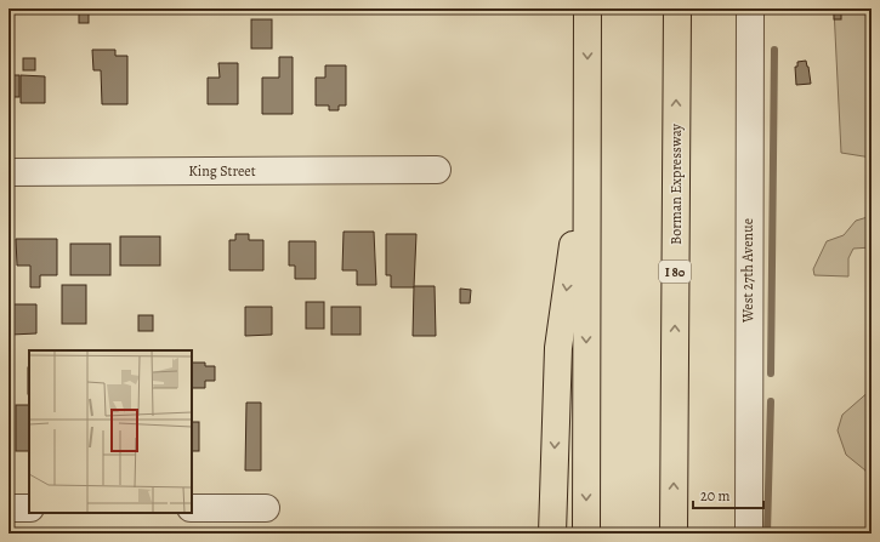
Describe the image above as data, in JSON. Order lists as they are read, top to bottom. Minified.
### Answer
{"streets":{"highway":["Borman Expressway","I 80"],"street":["King Street","West 27th Avenue"]},"scale_bar":"20 m"}
